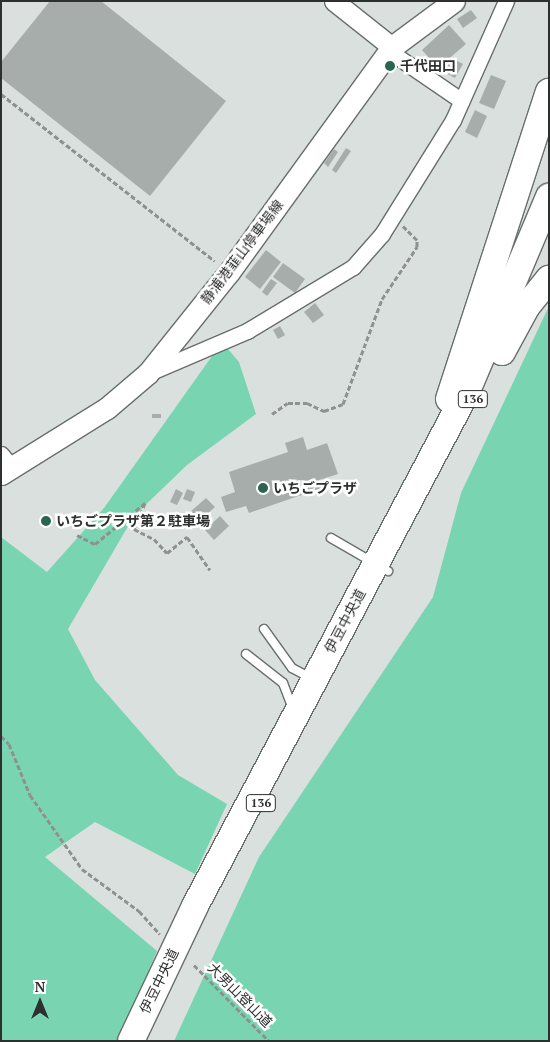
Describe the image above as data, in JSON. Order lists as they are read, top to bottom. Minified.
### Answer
{"streets":{"highway":["136","伊豆中央道"],"main road":["静浦港韮山停車場線"],"path":["大男山登山道"]},"places":["千代田口","いちごプラザ","いちごプラザ第２駐車場"],"north":"top"}
